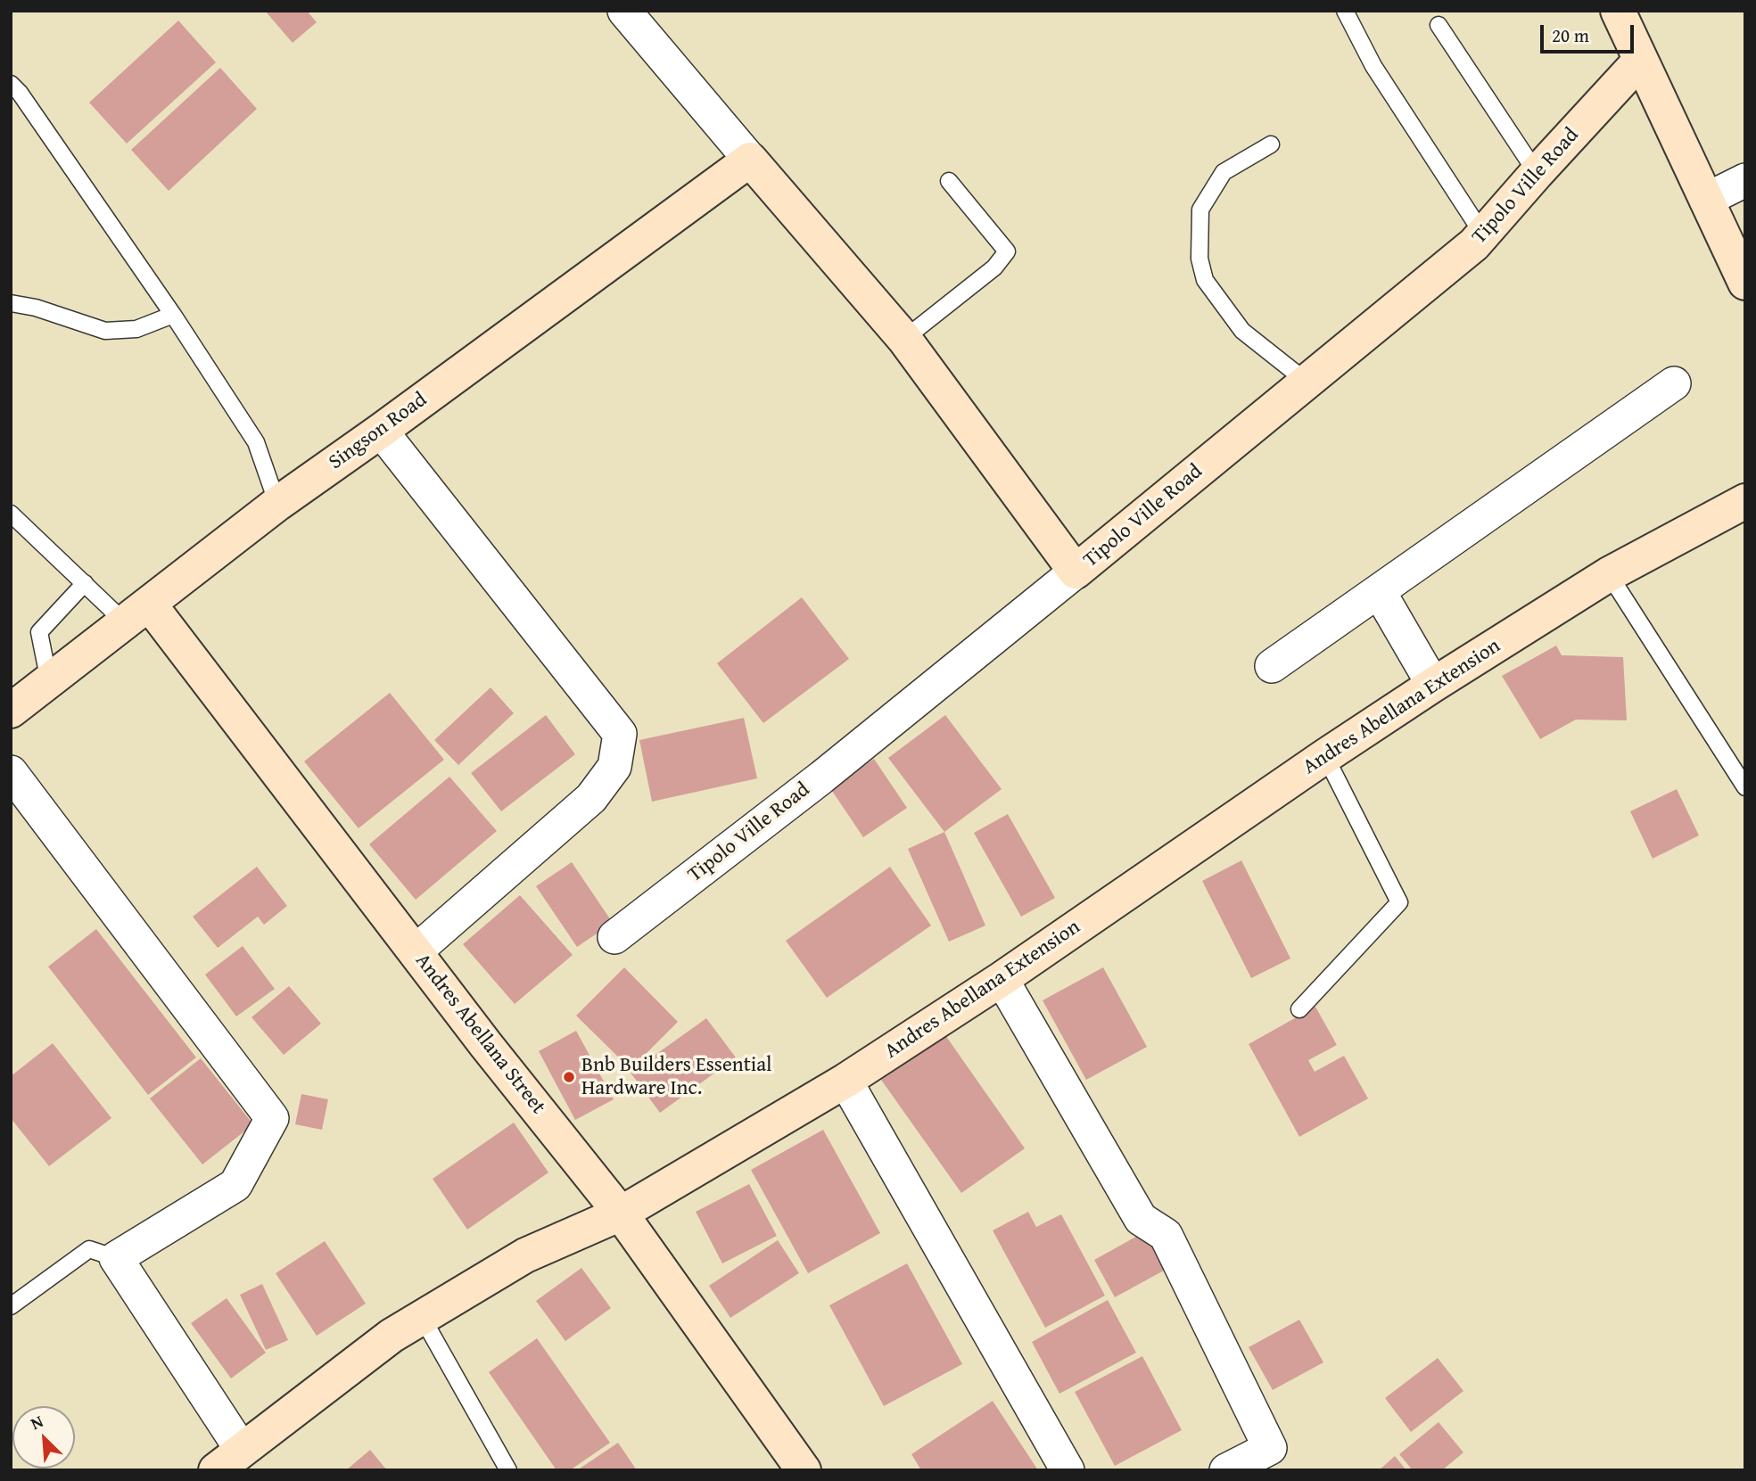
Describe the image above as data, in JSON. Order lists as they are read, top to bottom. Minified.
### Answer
{"streets":{"street":["Tipolo Ville Road","Singson Road","Andres Abellana Extension","Andres Abellana Street"]},"crossings":[["Singson Road","Andres Abellana Street"],["Andres Abellana Extension","Andres Abellana Street"]],"places":["Bnb Builders Essential Hardware Inc."],"scale_bar":"20 m","north":"top left"}
